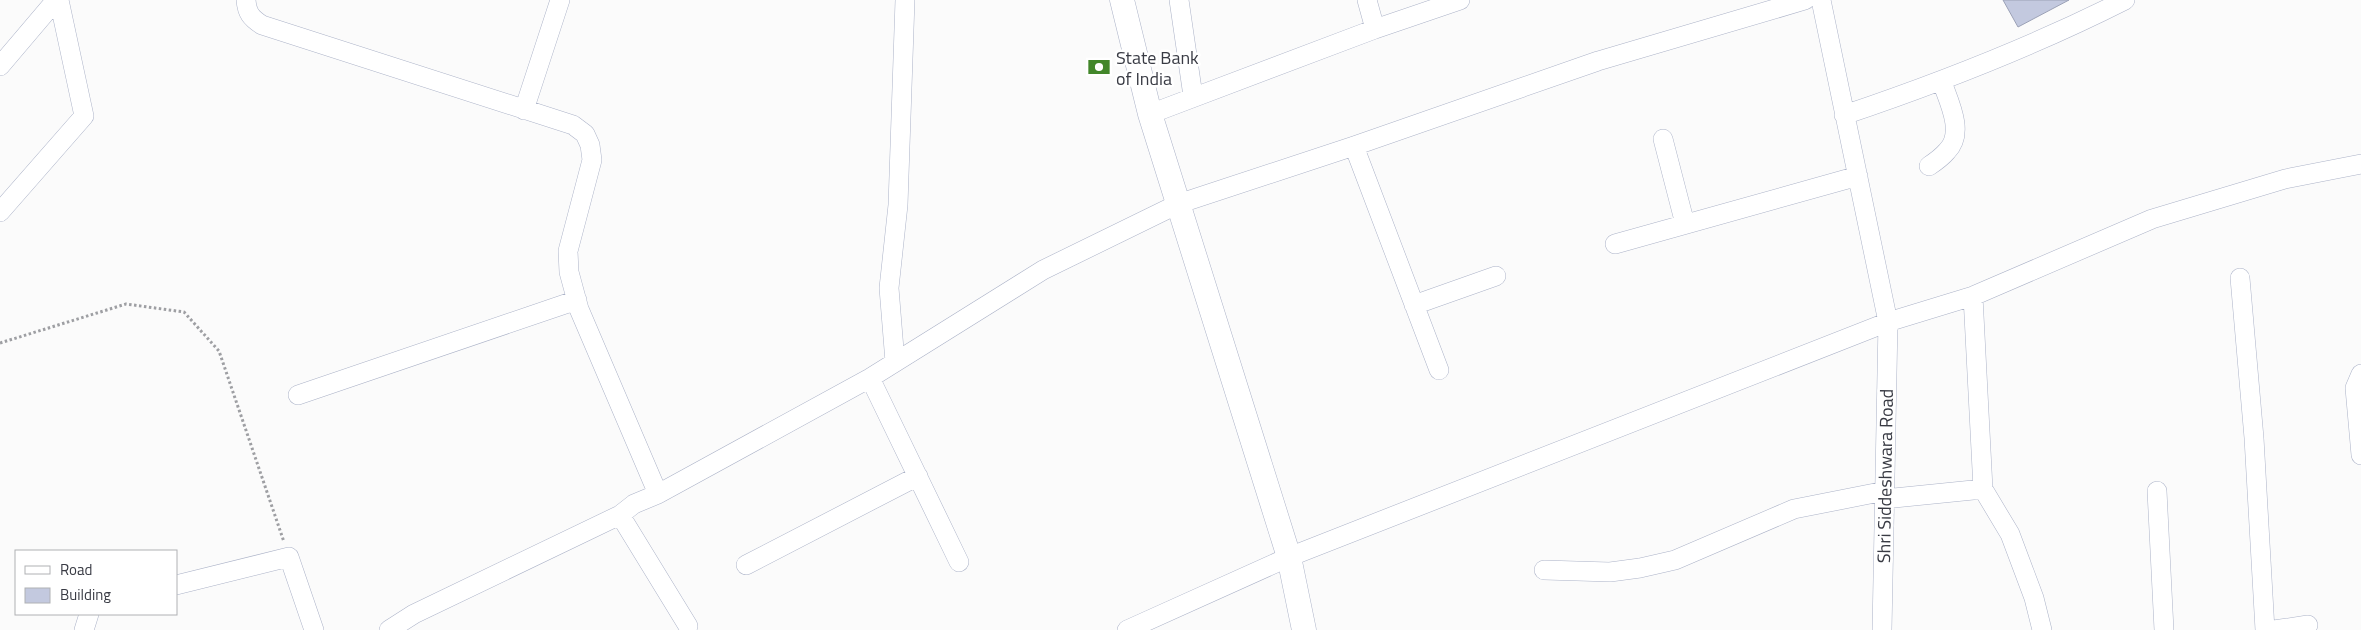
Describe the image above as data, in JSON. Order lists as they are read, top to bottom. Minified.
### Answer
{"streets":{"street":["Shri Siddeshwara Road"]},"places":{"bank":["State Bank of India"]},"legend":["Road","Building"]}
